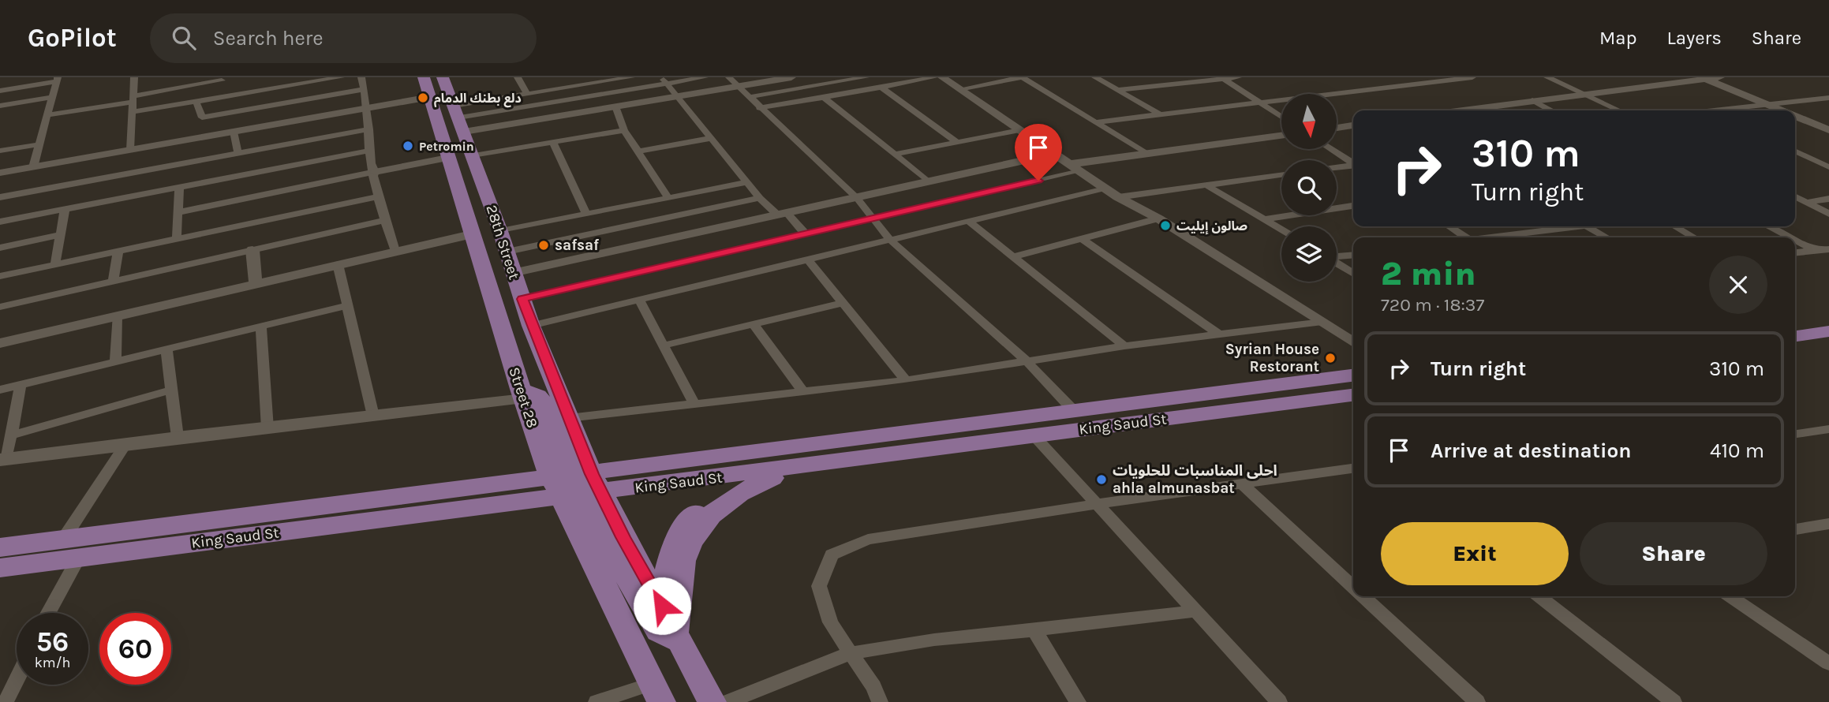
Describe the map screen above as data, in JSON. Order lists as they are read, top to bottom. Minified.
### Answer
{"streets":{"main road":["28th Street","Street 28","King Saud St"]},"crossings":[["28th Street","King Saud St"]],"places":["دلع بطنك الدمام","Petromin","صالون إيليت","safsaf","Syrian House Restorant","احلى المناسبات للحلويات ahla almunasbat"],"north":"bottom","page":{"header":"GoPilot","search":"Search here","nav":["Map","Layers","Share"],"turn":["310 m","Turn right"],"heading":["2 min","720 m · 18:37"],"list":[{"name":"Turn right","value":"310 m"},{"name":"Arrive at destination","value":"410 m"}],"buttons":["Exit","Share"],"speed":"56 km/h","limit":"60"}}
